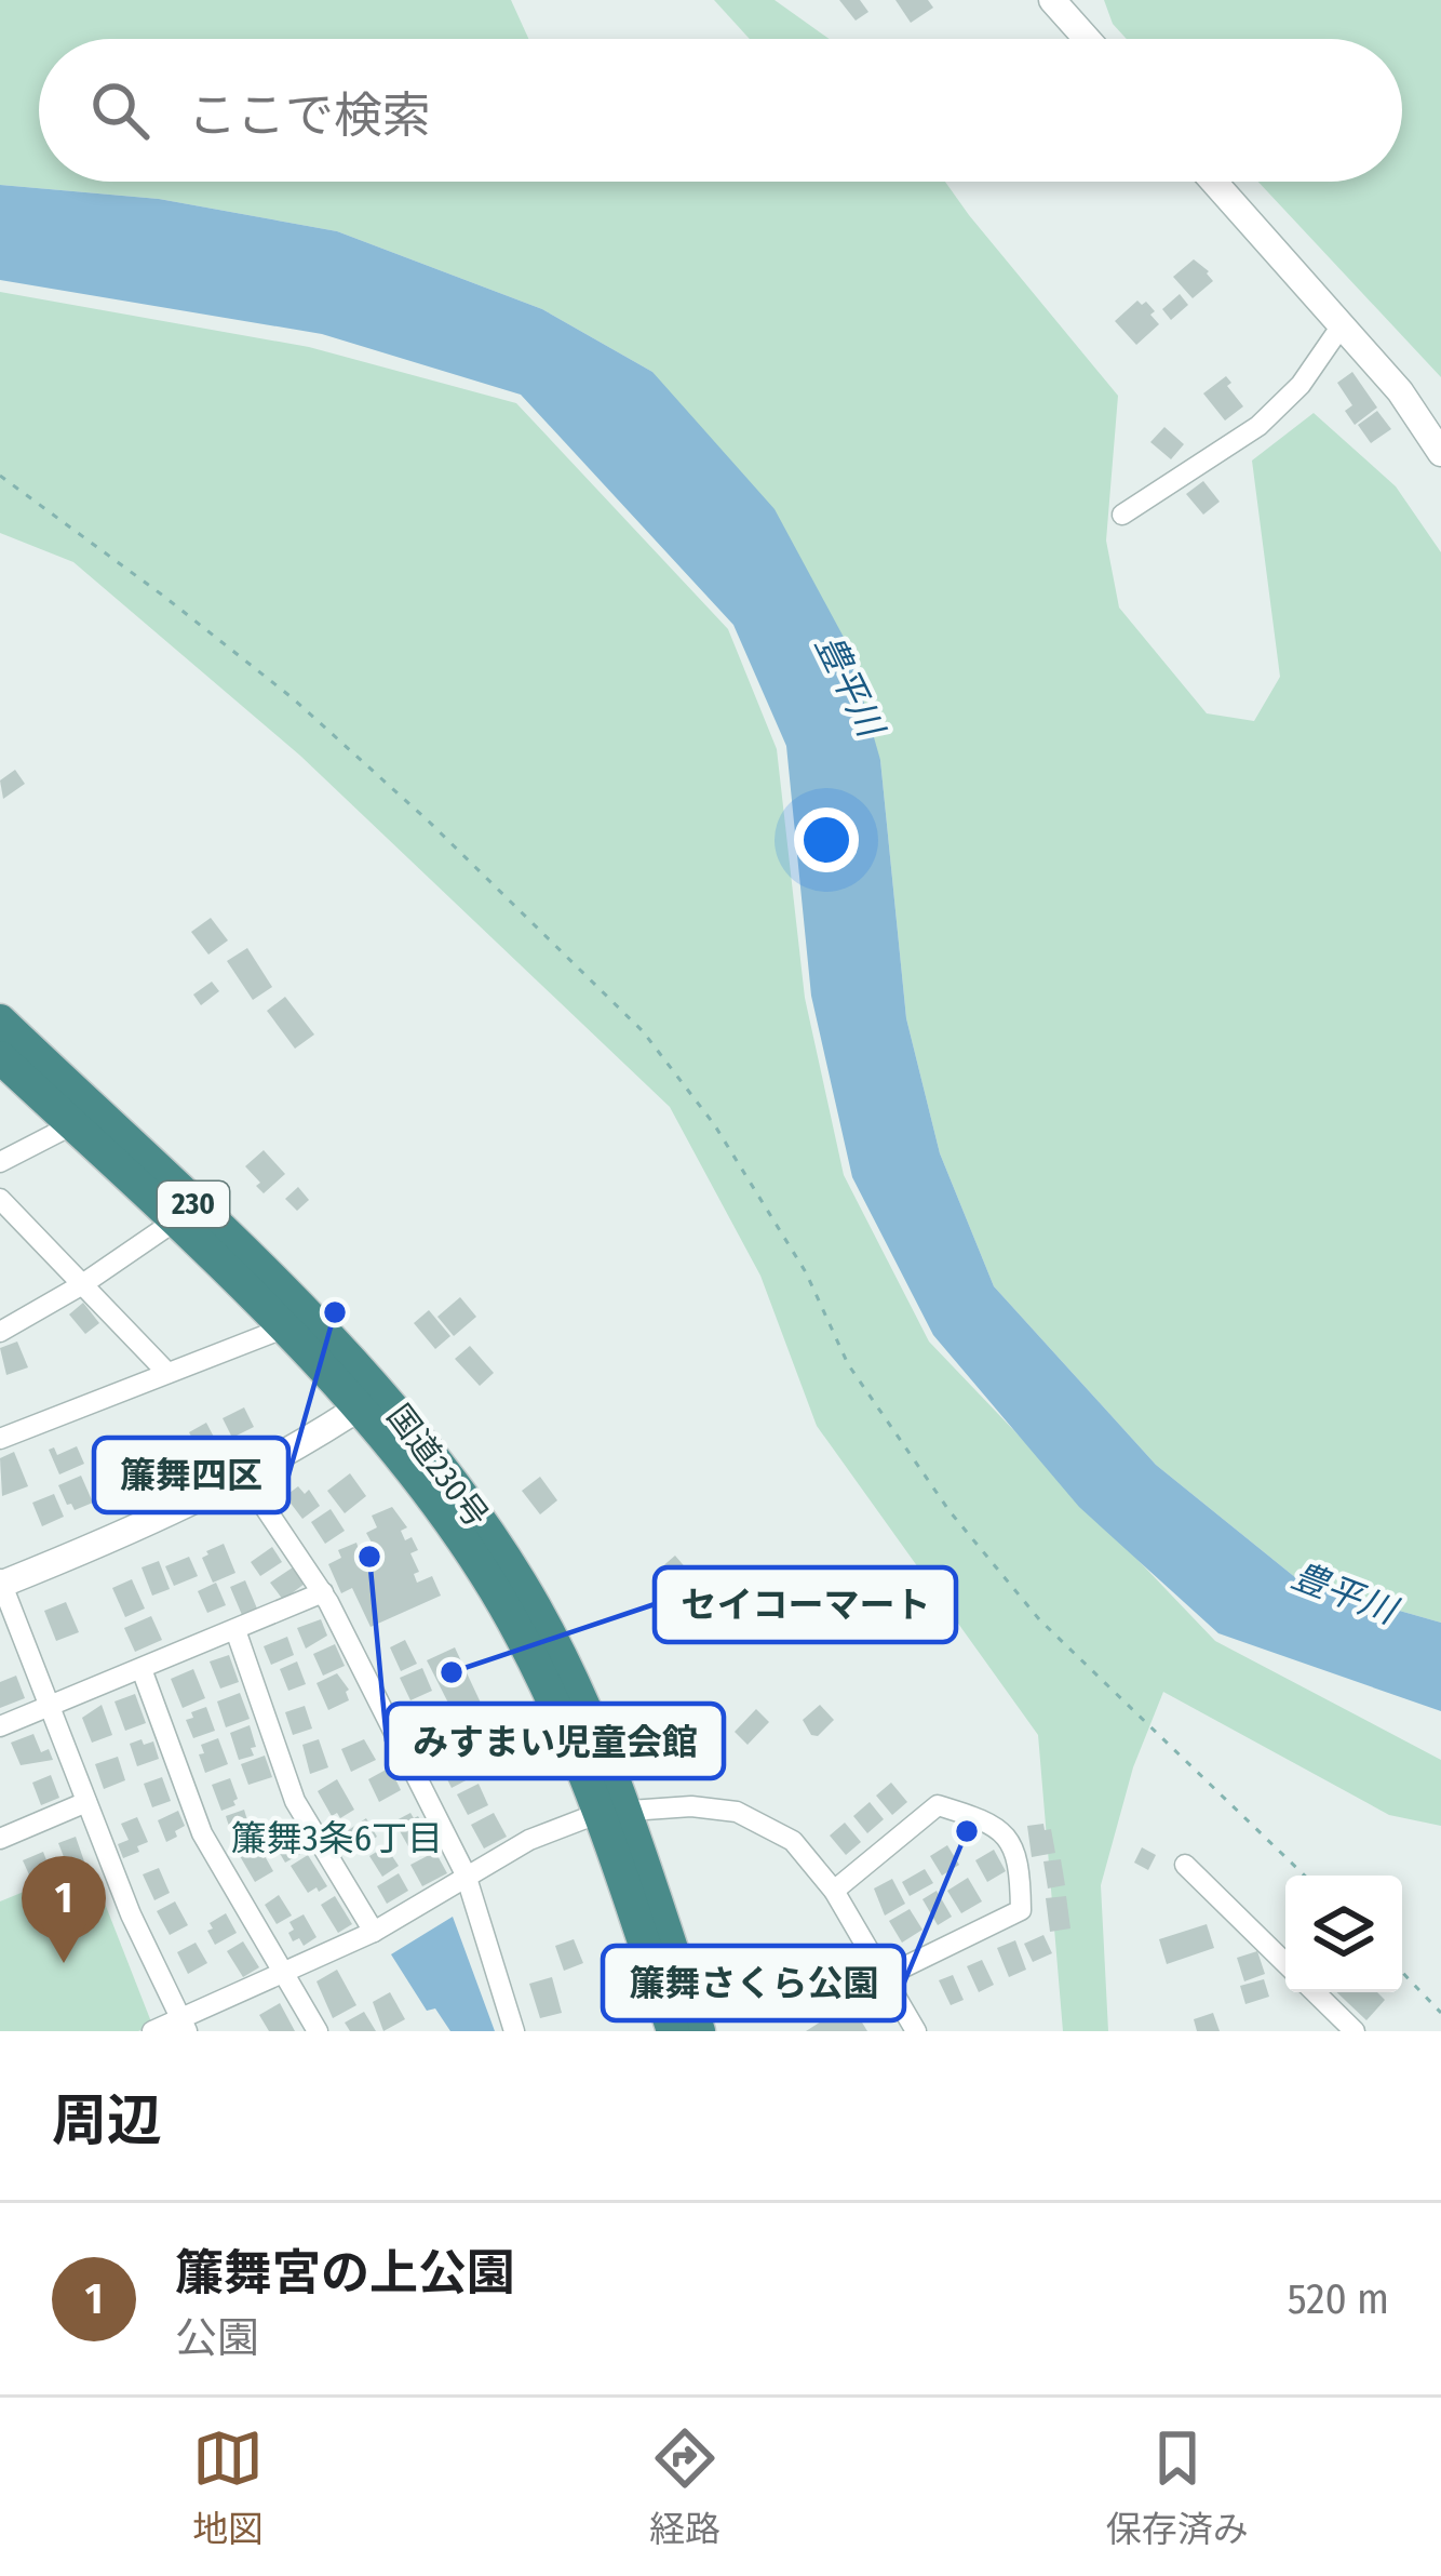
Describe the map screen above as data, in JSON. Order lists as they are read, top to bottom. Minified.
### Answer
{"streets":{"highway":["230","国道230号"]},"districts":["簾舞3条6丁目"],"water":["豊平川"],"places":["簾舞四区","みすまい児童会館","セイコーマート","簾舞さくら公園"],"page":{"search":"ここで検索","pins":"1","heading":"周辺","list":[{"mark":"1","name":"簾舞宮の上公園","note":"公園","value":"520 m"}],"nav":["地図","経路","保存済み"]}}
